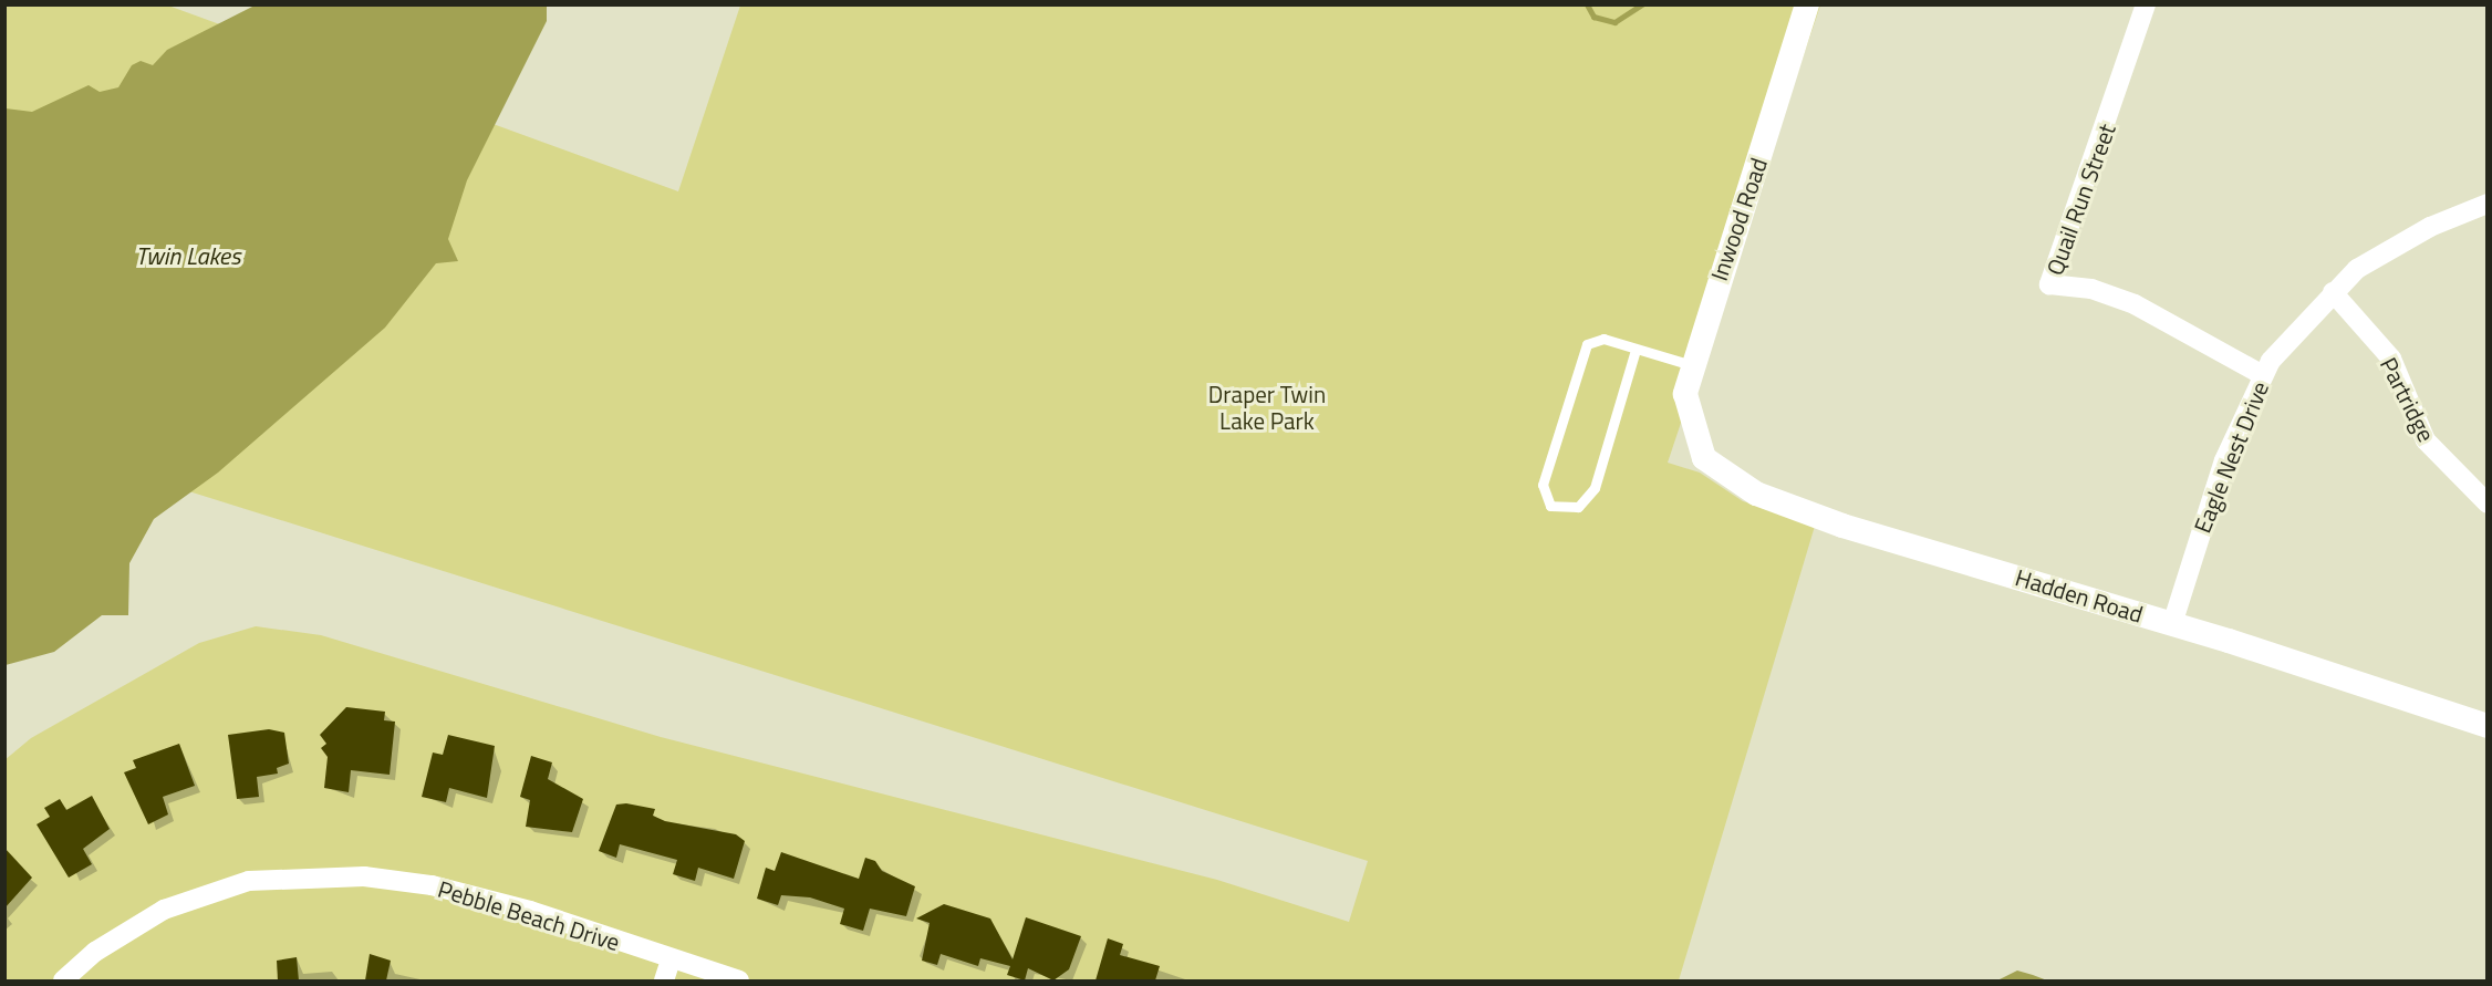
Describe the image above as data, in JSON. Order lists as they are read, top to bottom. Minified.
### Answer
{"streets":{"street":["Quail Run Street","Inwood Road","Partridge","Eagle Nest Drive","Hadden Road","Pebble Beach Drive"]},"crossings":[["Quail Run Street","Eagle Nest Drive"],["Inwood Road","Hadden Road"],["Partridge","Eagle Nest Drive"],["Eagle Nest Drive","Hadden Road"]],"water":["Twin Lakes"],"parks":["Draper Twin Lake Park"]}
